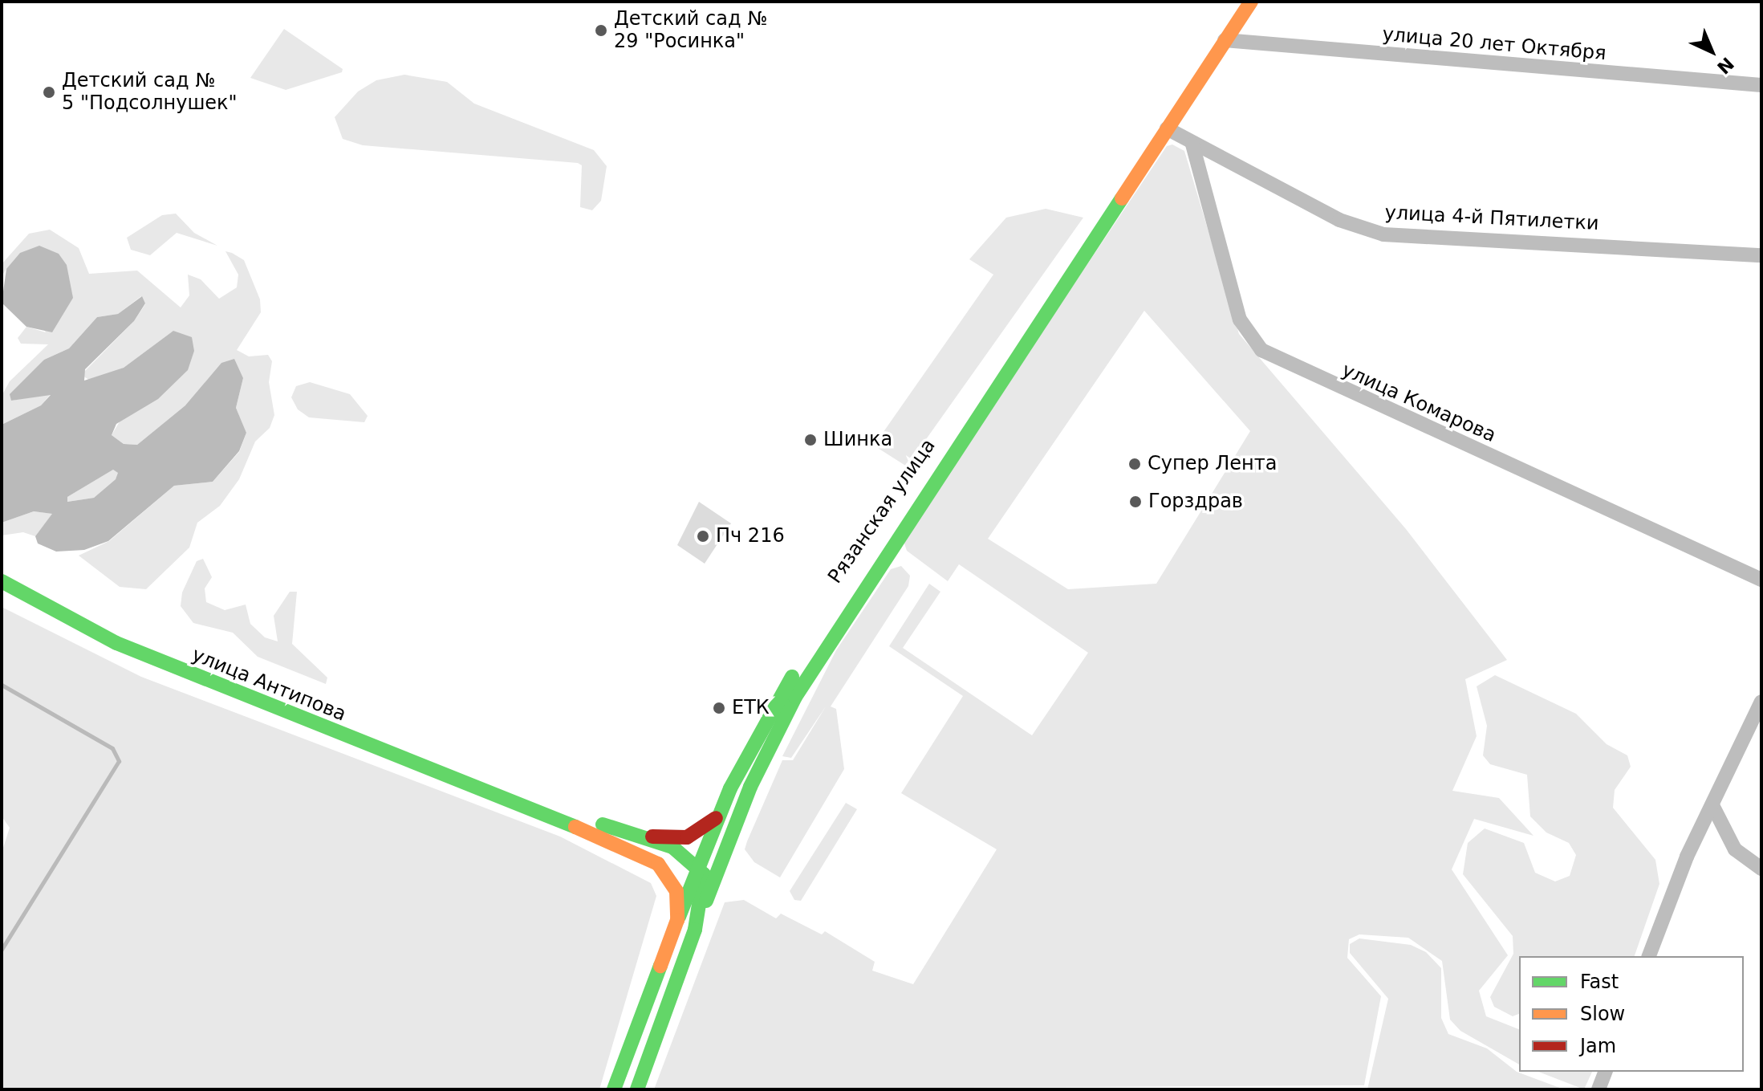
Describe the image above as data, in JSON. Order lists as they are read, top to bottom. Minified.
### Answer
{"streets":{"main road":["Рязанская улица","улица Антипова"],"street":["улица 20 лет Октября","улица 4-й Пятилетки","улица Комарова"]},"crossings":[["улица 20 лет Октября","Рязанская улица"],["улица 4-й Пятилетки","улица Комарова"],["улица 4-й Пятилетки","Рязанская улица"],["Рязанская улица","улица Антипова"]],"places":["Детский сад № 29 \"Росинка\"","Детский сад № 5 \"Подсолнушек\"","Шинка","Супер Лента","Горздрав","Пч 216","ЕТК"],"legend":["Fast","Slow","Jam"],"north":"bottom right"}
